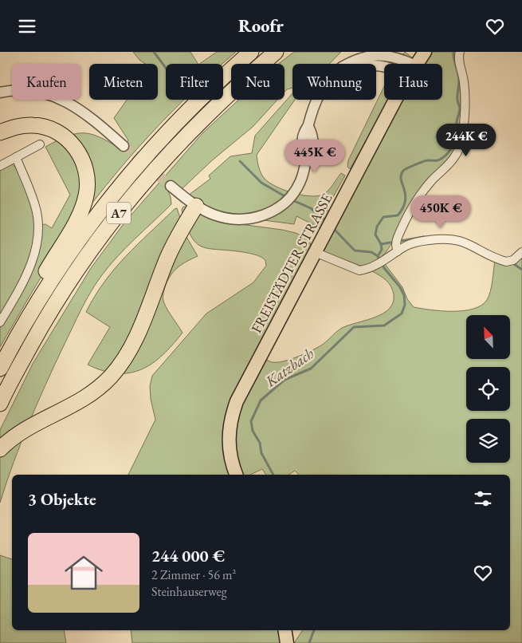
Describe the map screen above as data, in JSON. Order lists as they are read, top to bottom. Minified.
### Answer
{"streets":{"highway":["A7"],"main road":["FREISTÄDTER STRASSE"]},"water":["Katzbach"],"north":"top left","page":{"header":"Roofr","chip":["Kaufen","Mieten","Filter","Neu","Wohnung","Haus"],"price":["244K €","445K €","450K €"],"heading":"3 Objekte","list":[{"name":"244 000 €","note":"2 Zimmer · 56 m² · Steinhauserweg"}]}}
